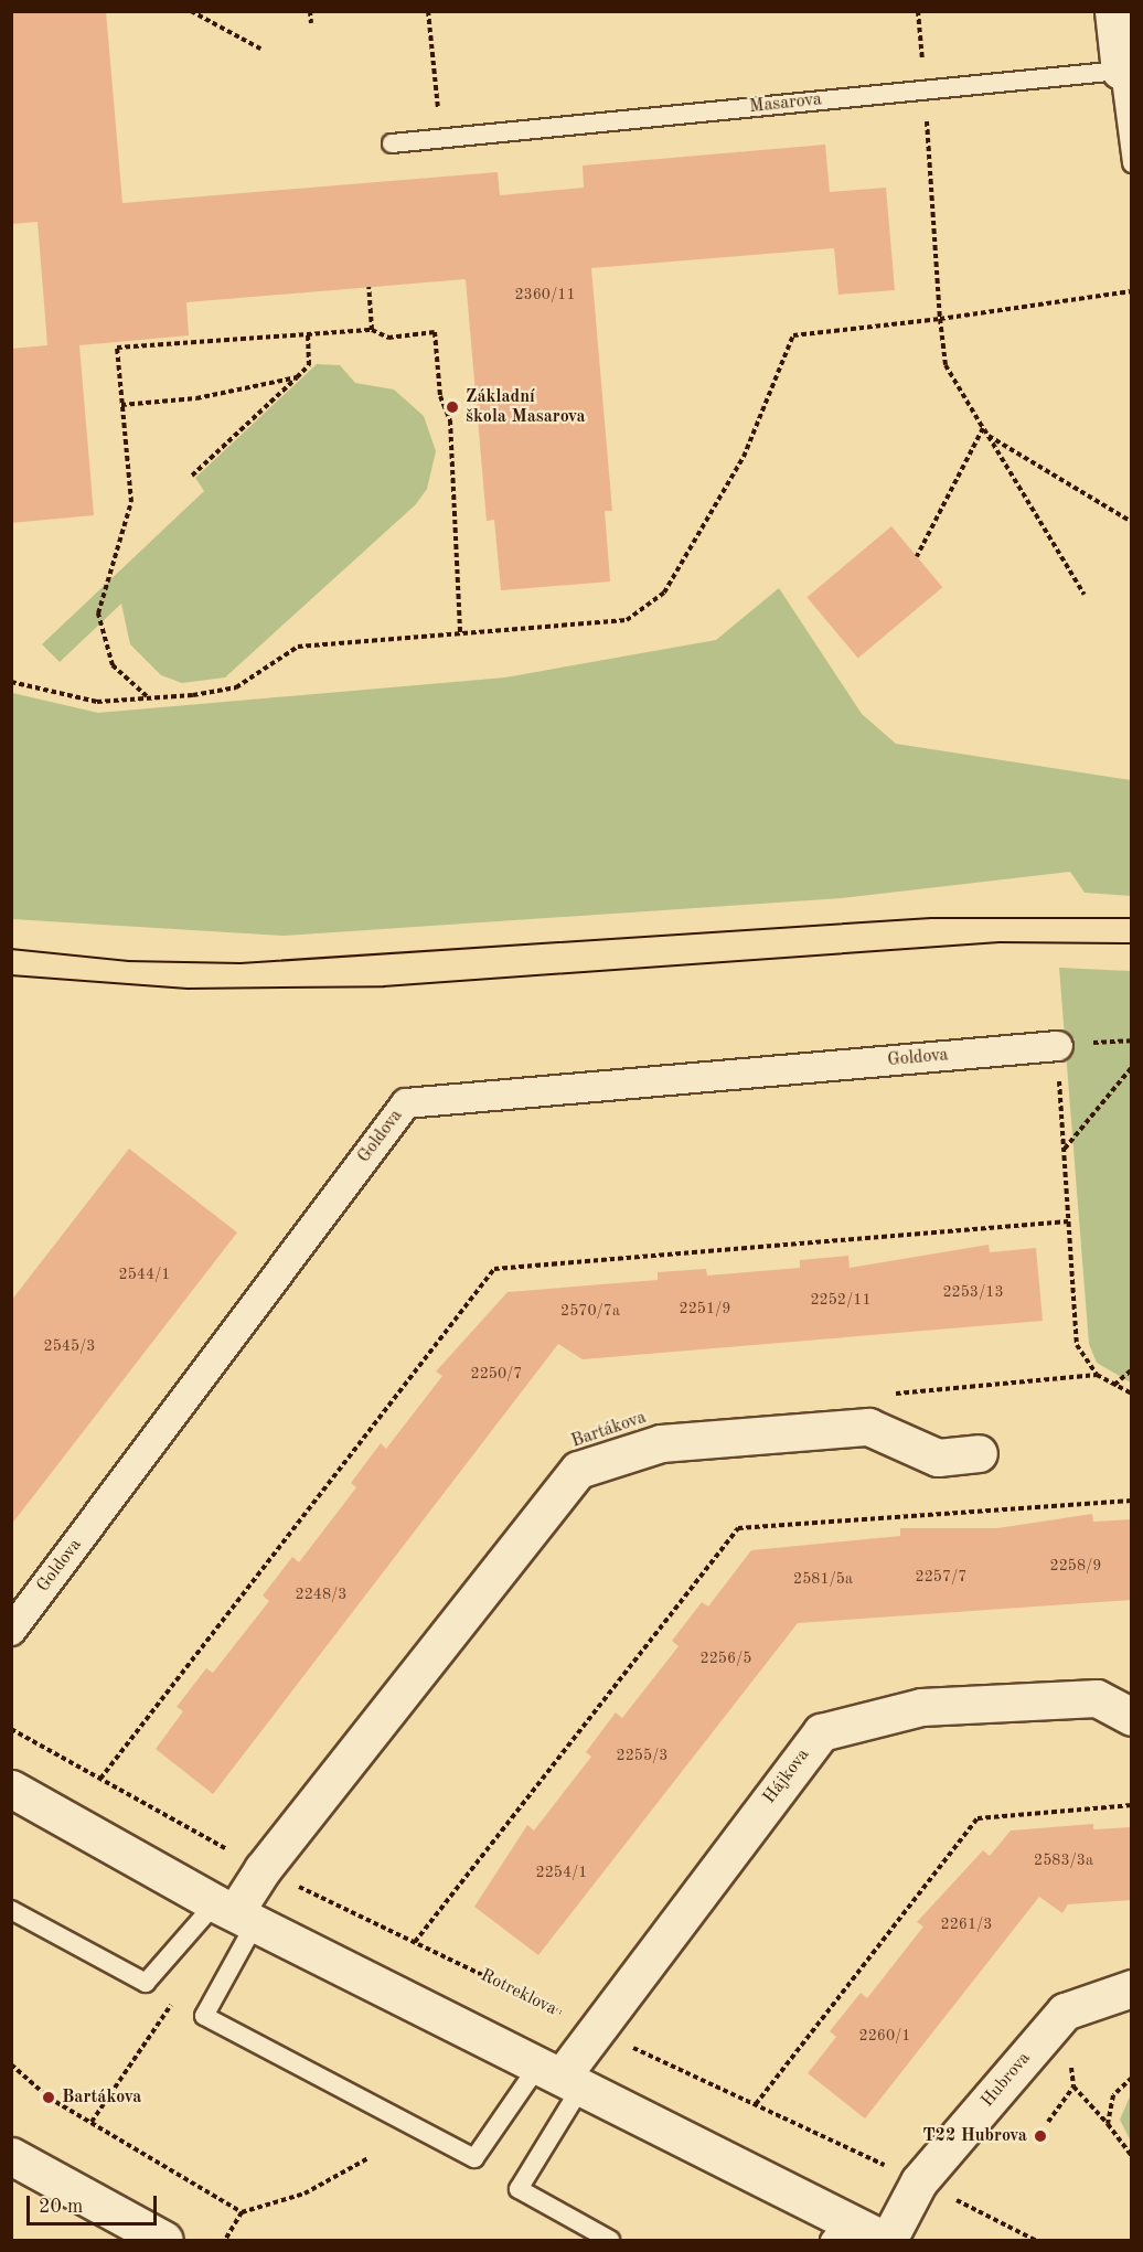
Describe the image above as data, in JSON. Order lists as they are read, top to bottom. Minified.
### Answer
{"streets":{"street":["Goldova","Bartákova","Hájkova","Hubrova"],"lane":["Masarova"],"path":["Rotreklova"]},"crossings":[["Bartákova","Rotreklova"],["Hájkova","Rotreklova"],["Rotreklova","Hubrova"]],"places":["Základní škola Masarova","Bartákova","T22 Hubrova"],"house_numbers":["2360/11","2544/1","2253/13","2252/11","2251/9","2570/7a","2545/3","2250/7","2258/9","2257/7","2581/5a","2248/3","2256/5","2255/3","2583/3a","2254/1","2261/3","2260/1"],"scale_bar":"20 m"}
